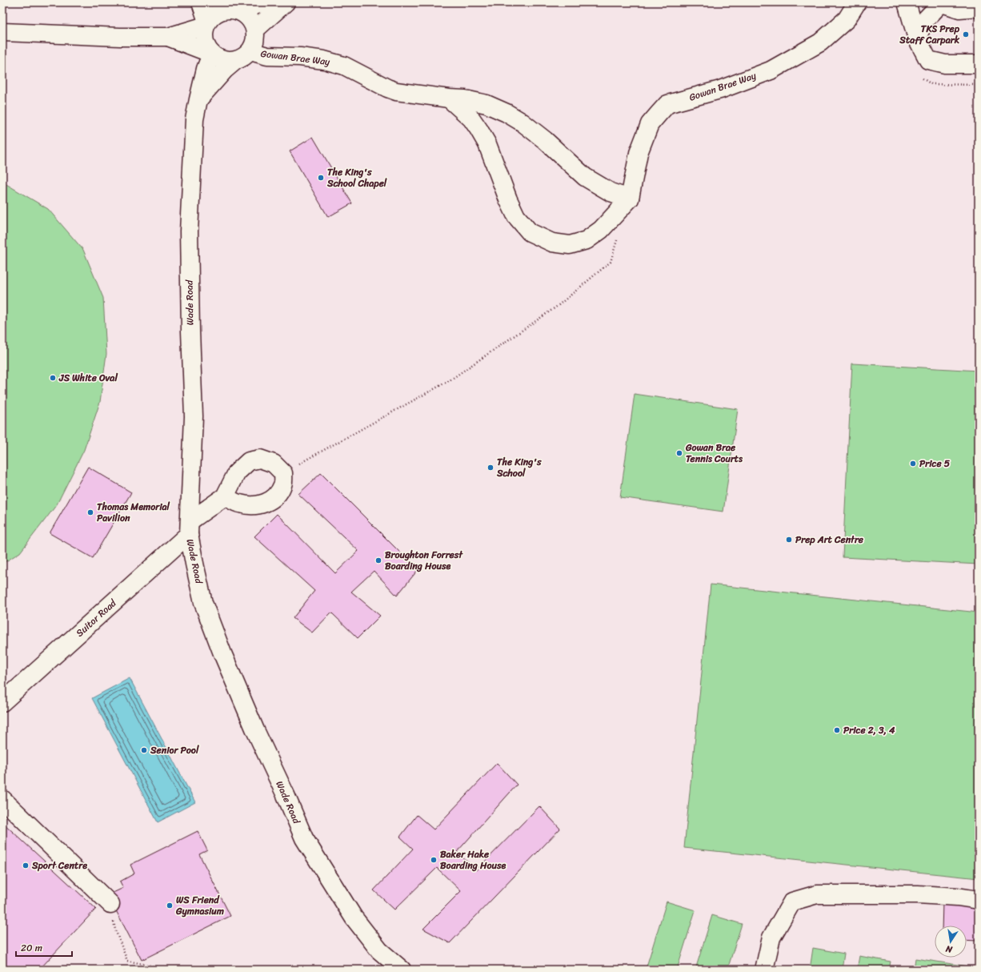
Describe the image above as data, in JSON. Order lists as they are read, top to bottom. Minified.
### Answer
{"streets":{"street":["Gowan Brae Way","Wade Road","Suitor Road"]},"crossings":[["Gowan Brae Way","Wade Road"],["Wade Road","Suitor Road"]],"places":["TKS Prep Staff Carpark","The King's School Chapel","JS White Oval","Gowan Brae Tennis Courts","Price 5","The King's School","Thomas Memorial Pavilion","Prep Art Centre","Broughton Forrest Boarding House","Price 2, 3, 4","Senior Pool","Baker Hake Boarding House","Sport Centre","WS Friend Gymnasium"],"scale_bar":"20 m","north":"bottom"}
